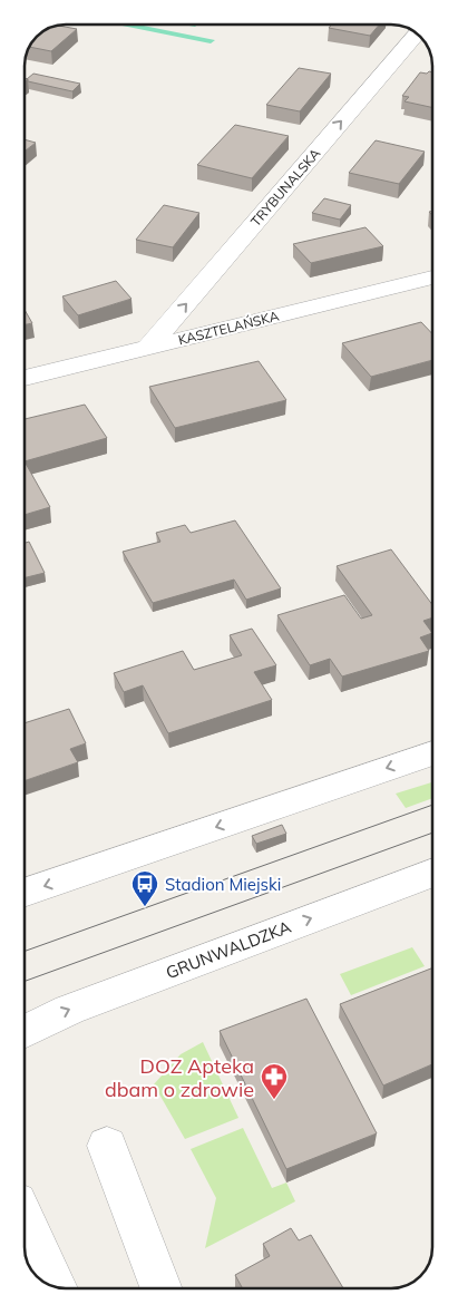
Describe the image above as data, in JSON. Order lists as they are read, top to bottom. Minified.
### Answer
{"streets":{"street":["TRYBUNALSKA","KASZTELAŃSKA","GRUNWALDZKA"]},"crossings":[["TRYBUNALSKA","KASZTELAŃSKA"]],"one_way":["TRYBUNALSKA"],"places":{"bus stop":["Stadion Miejski"],"pharmacy":["DOZ Apteka dbam o zdrowie"]}}
